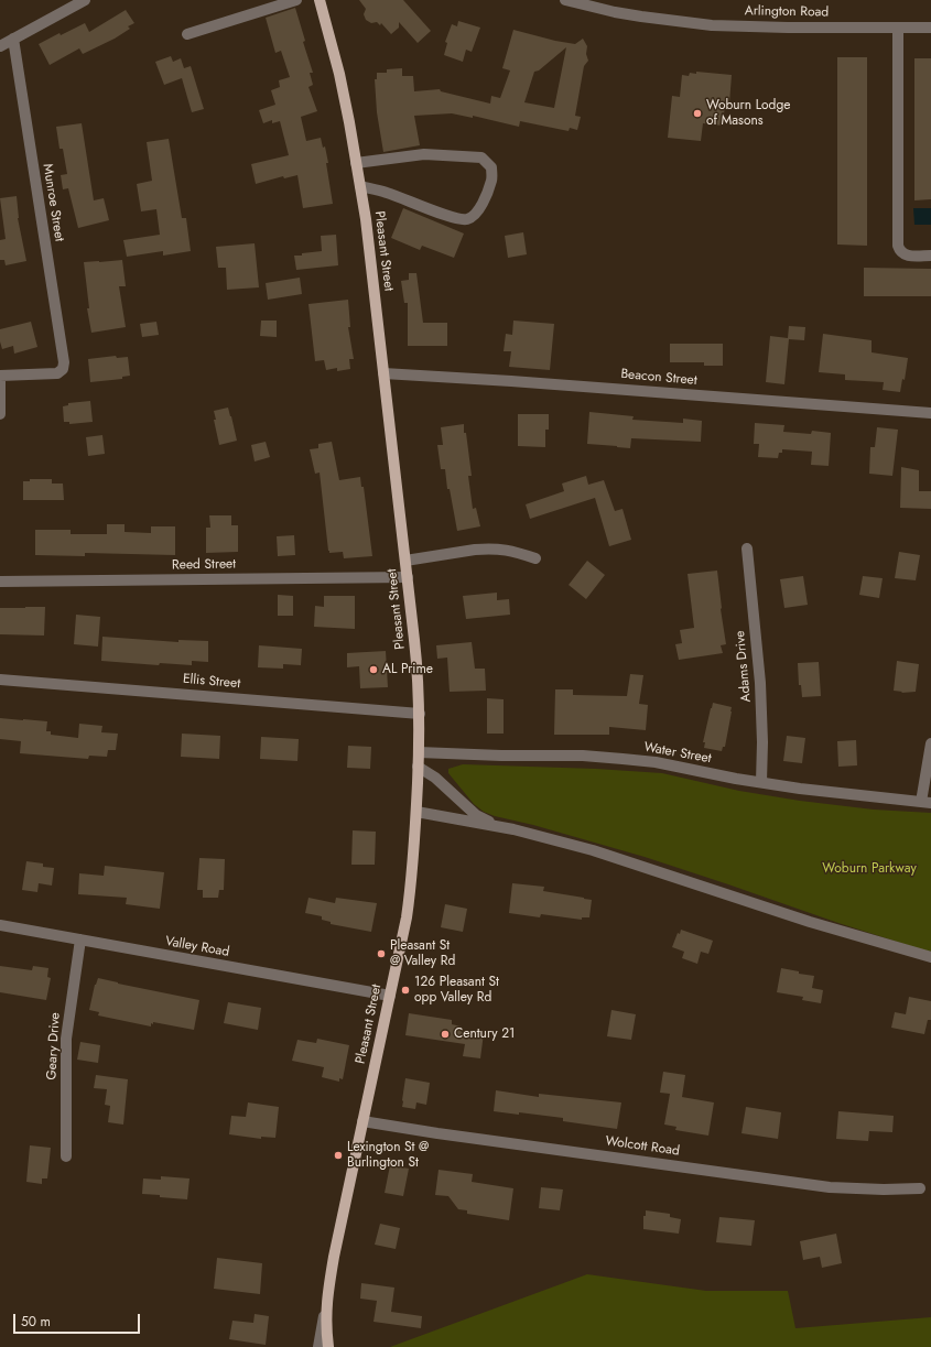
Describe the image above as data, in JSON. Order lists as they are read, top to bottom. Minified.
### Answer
{"streets":{"main road":["Pleasant Street"],"street":["Arlington Road","Munroe Street","Beacon Street","Reed Street","Adams Drive","Ellis Street","Water Street","Valley Road","Geary Drive","Wolcott Road"]},"crossings":[["Pleasant Street","Beacon Street"],["Pleasant Street","Reed Street"],["Pleasant Street","Ellis Street"],["Pleasant Street","Water Street"],["Pleasant Street","Valley Road"],["Pleasant Street","Wolcott Road"],["Adams Drive","Water Street"],["Valley Road","Geary Drive"]],"parks":["Woburn Parkway"],"places":["Woburn Lodge of Masons","AL Prime","Pleasant St @ Valley Rd","126 Pleasant St opp Valley Rd","Century 21","Lexington St @ Burlington St"],"scale_bar":"50 m"}
